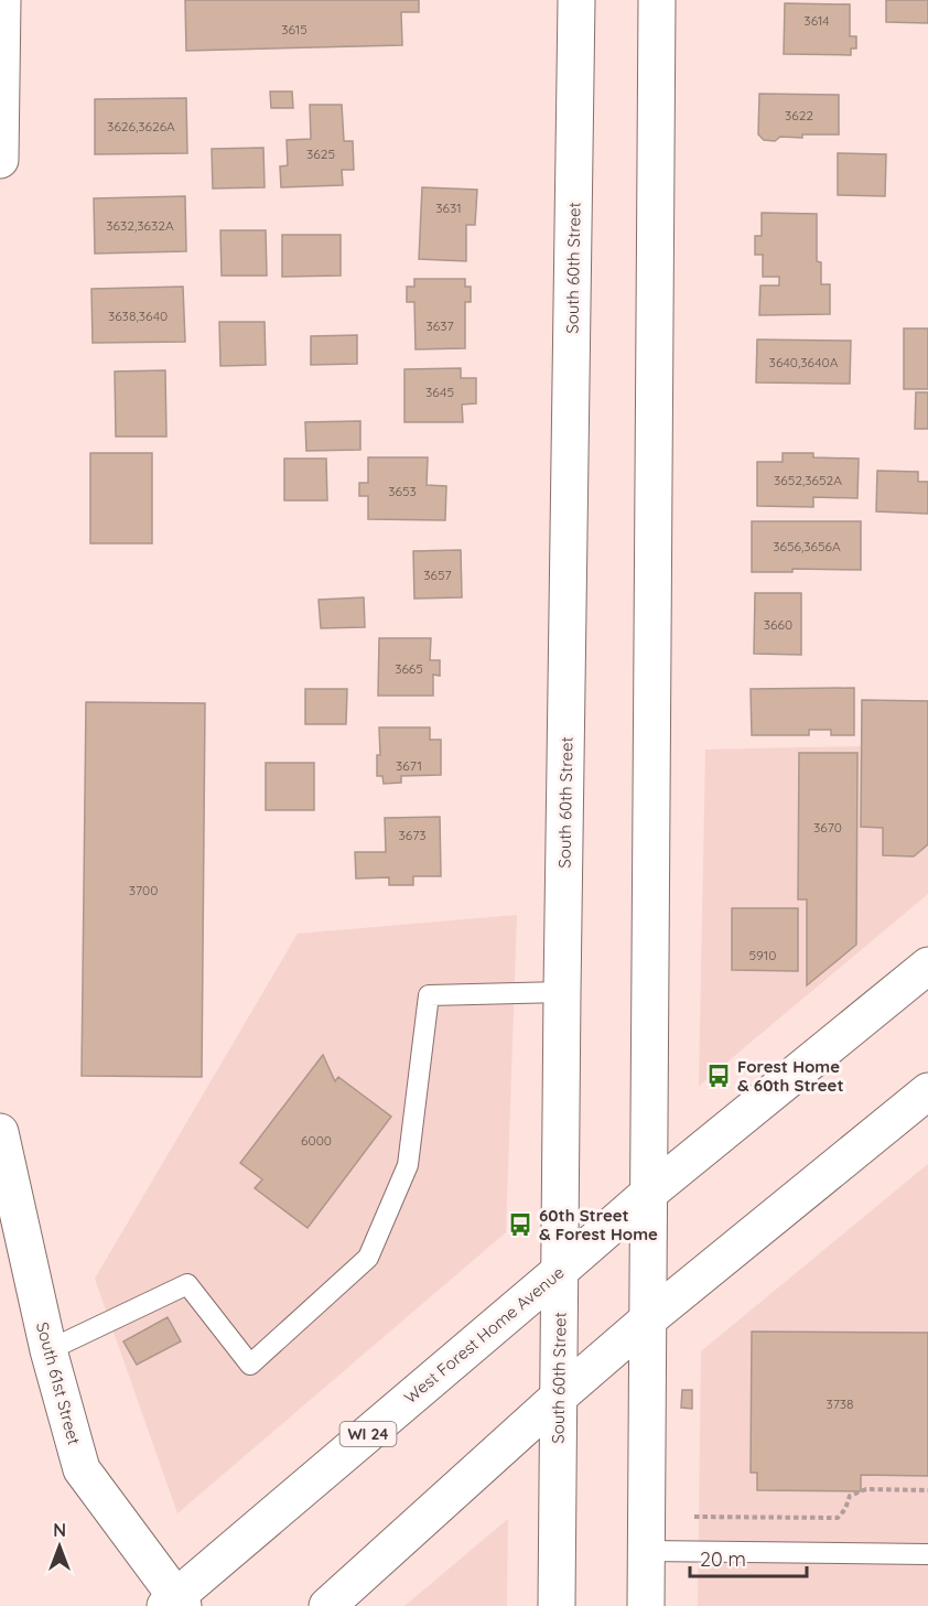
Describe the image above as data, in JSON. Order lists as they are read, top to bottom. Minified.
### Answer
{"streets":{"main road":["South 60th Street","West Forest Home Avenue","South 61st Street","WI 24"]},"crossings":[["South 60th Street","West Forest Home Avenue"],["West Forest Home Avenue","South 61st Street"]],"places":{"bus stop":["Forest Home & 60th Street","60th Street & Forest Home"]},"house_numbers":["3614","3615","3622","3626,3626A","3625","3631","3632,3632A","3638,3640","3637","3640,3640A","3645","3652,3652A","3653","3656,3656A","3657","3660","3665","3671","3670","3673","3700","5910","6000","3738"],"scale_bar":"20 m","north":"top"}
